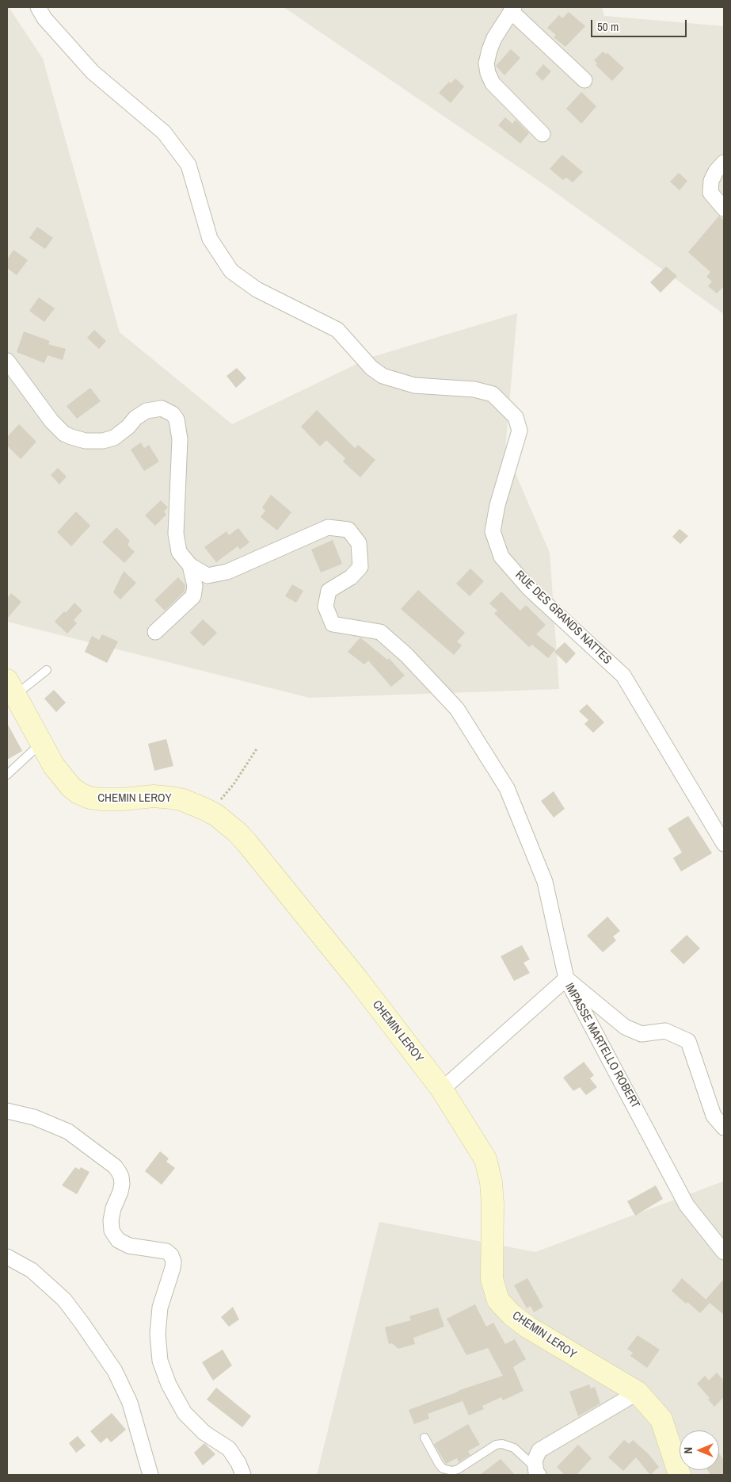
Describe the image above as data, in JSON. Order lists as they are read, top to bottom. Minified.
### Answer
{"streets":{"street":["RUE DES GRANDS NATTES","CHEMIN LEROY","IMPASSE MARTELLO ROBERT"]},"crossings":[["CHEMIN LEROY","IMPASSE MARTELLO ROBERT"]],"scale_bar":"50 m","north":"left"}
